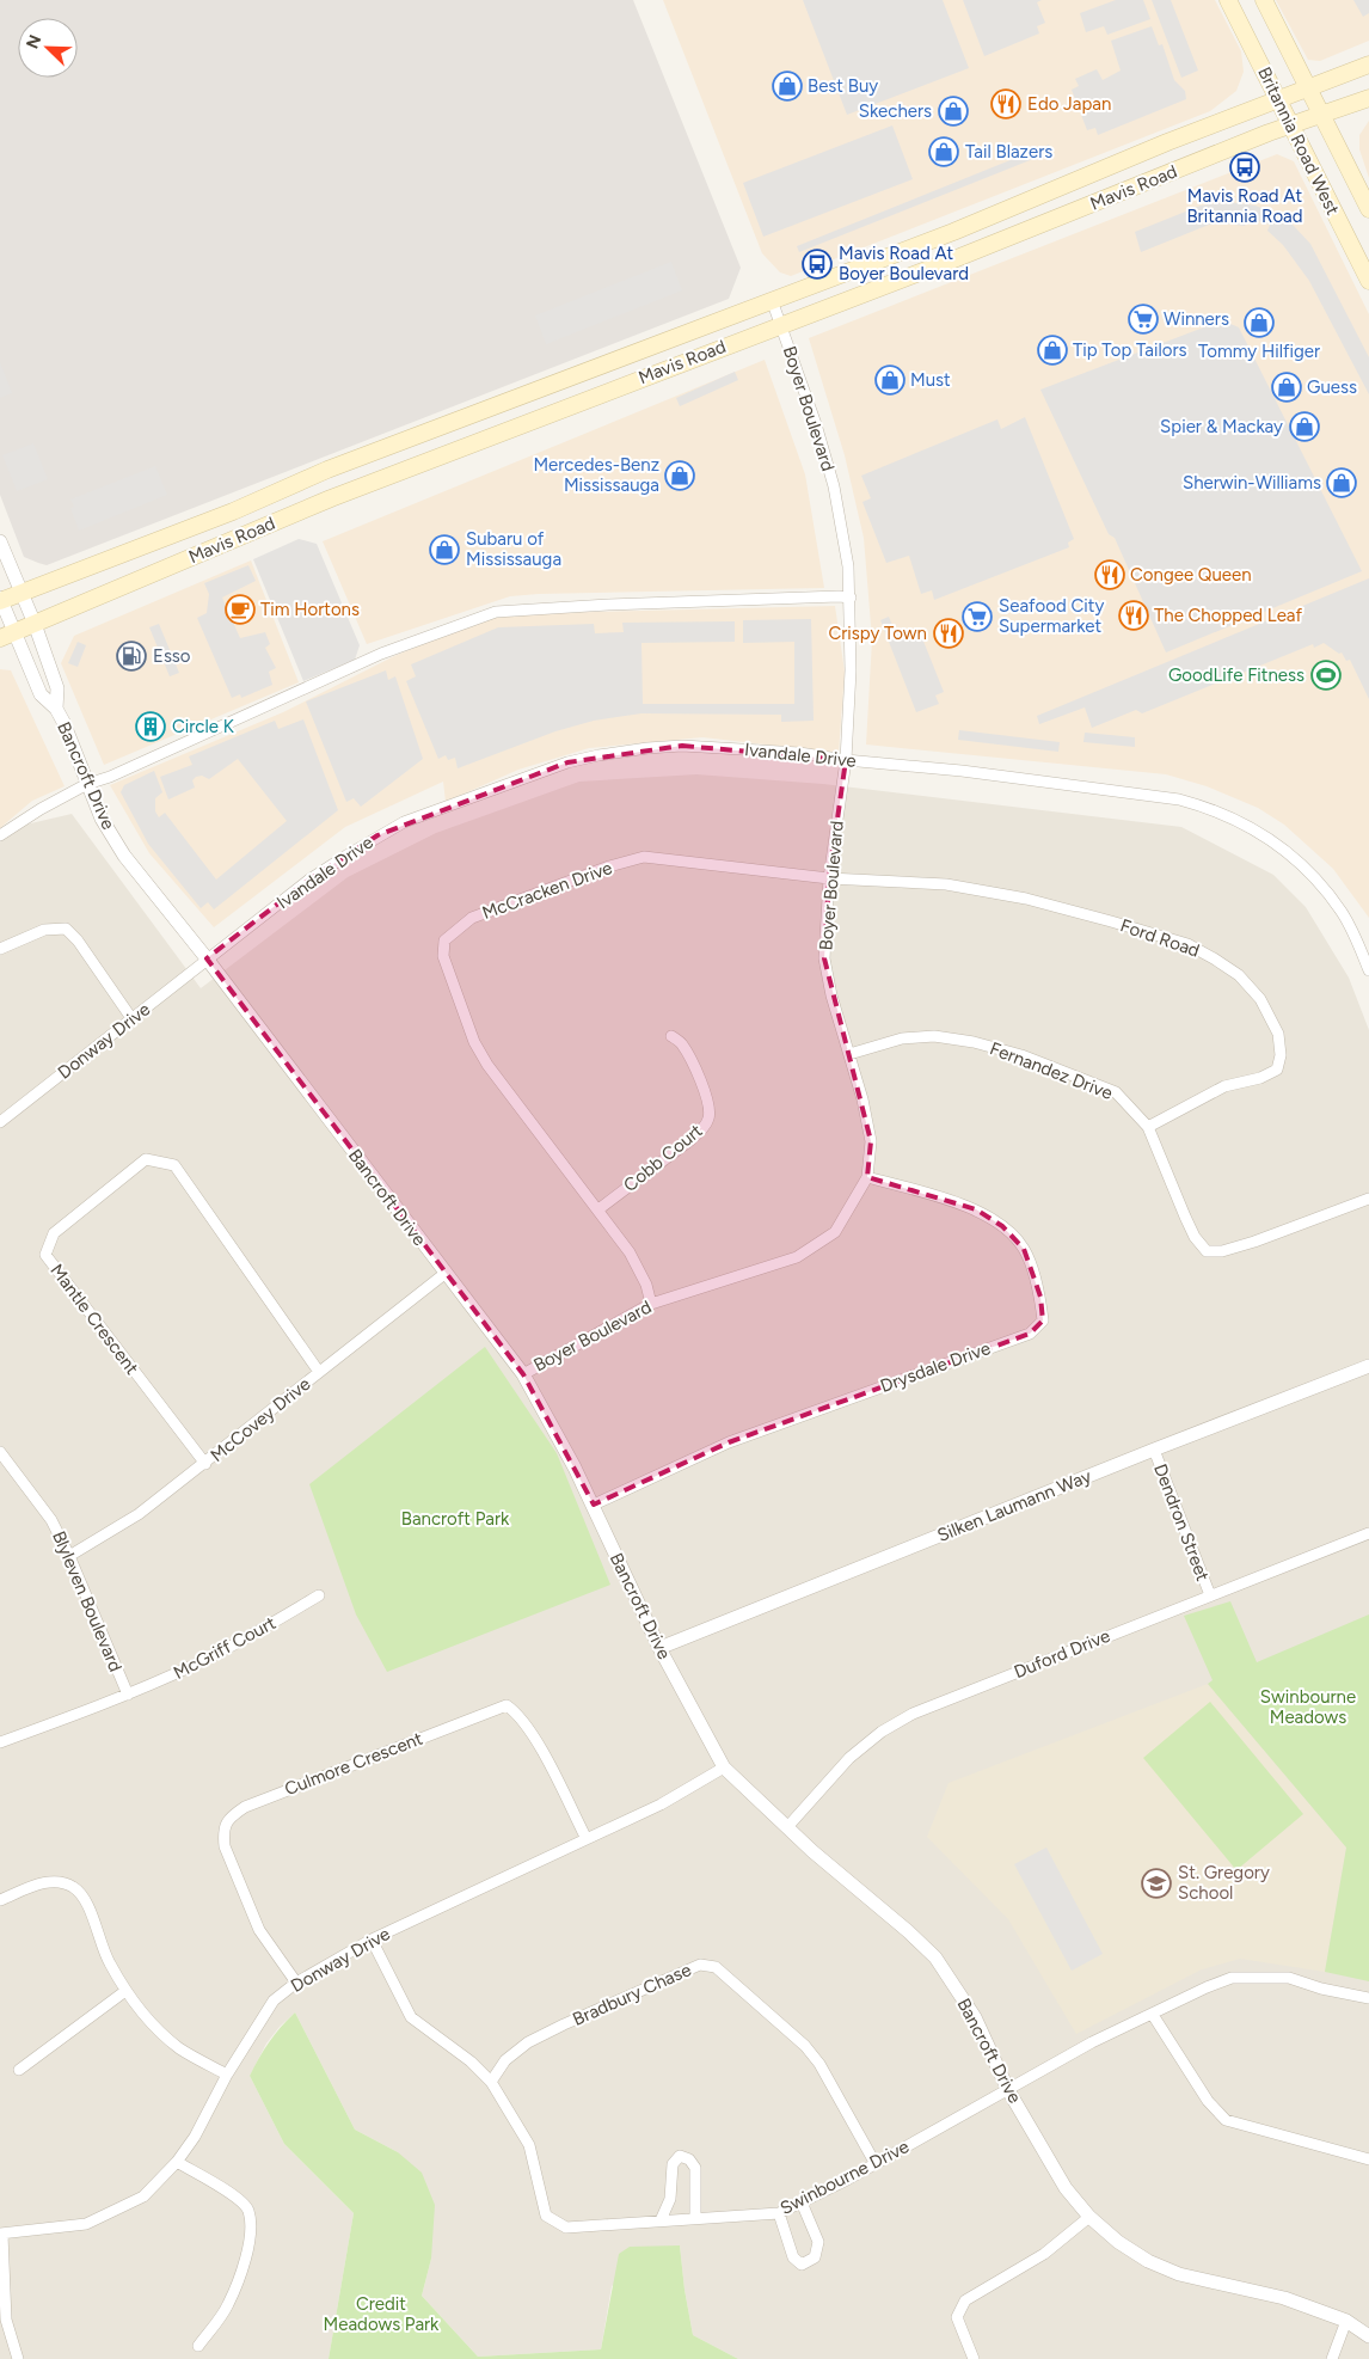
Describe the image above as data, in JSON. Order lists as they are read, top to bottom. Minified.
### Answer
{"streets":{"main road":["Britannia Road West","Mavis Road"],"street":["Boyer Boulevard","Ivandale Drive","Bancroft Drive","McCracken Drive","Ford Road","Donway Drive","Fernandez Drive","Cobb Court","Mantle Crescent","Drysdale Drive","McCovey Drive","Silken Laumann Way","Dendron Street","Blyleven Boulevard","McGriff Court","Duford Drive","Culmore Crescent","Bradbury Chase","Swinbourne Drive"]},"crossings":[["Britannia Road West","Mavis Road"],["Mavis Road","Boyer Boulevard"],["Mavis Road","Bancroft Drive"],["Boyer Boulevard","Ivandale Drive"],["Boyer Boulevard","Bancroft Drive"],["Boyer Boulevard","McCracken Drive"],["Boyer Boulevard","Ford Road"],["Boyer Boulevard","Fernandez Drive"],["Boyer Boulevard","Drysdale Drive"],["Ivandale Drive","Bancroft Drive"],["Ivandale Drive","Donway Drive"],["Bancroft Drive","Donway Drive"],["Bancroft Drive","Drysdale Drive"],["Bancroft Drive","McCovey Drive"],["Bancroft Drive","Silken Laumann Way"],["Bancroft Drive","Duford Drive"],["Bancroft Drive","Swinbourne Drive"],["McCracken Drive","Ford Road"],["McCracken Drive","Cobb Court"],["Ford Road","Fernandez Drive"],["Donway Drive","Culmore Crescent"],["Donway Drive","Swinbourne Drive"],["Mantle Crescent","McCovey Drive"],["McCovey Drive","Blyleven Boulevard"],["Silken Laumann Way","Dendron Street"],["Dendron Street","Duford Drive"],["Blyleven Boulevard","McGriff Court"],["Bradbury Chase","Swinbourne Drive"]],"parks":["Bancroft Park","Swinbourne Meadows","Credit Meadows Park"],"places":{"shop":["Best Buy","Skechers","Tail Blazers","Tommy Hilfiger","Tip Top Tailors","Must","Guess","Spier & Mackay","Mercedes-Benz Mississauga","Sherwin-Williams","Subaru of Mississauga"],"restaurant":["Edo Japan","Congee Queen","The Chopped Leaf","Crispy Town"],"bus stop":["Mavis Road At Britannia Road","Mavis Road At Boyer Boulevard"],"supermarket":["Winners","Seafood City Supermarket"],"cafe":["Tim Hortons"],"fuel station":["Esso"],"sports":["GoodLife Fitness"],"building":["Circle K"],"school or university":["St. Gregory School"]},"north":"top left"}
